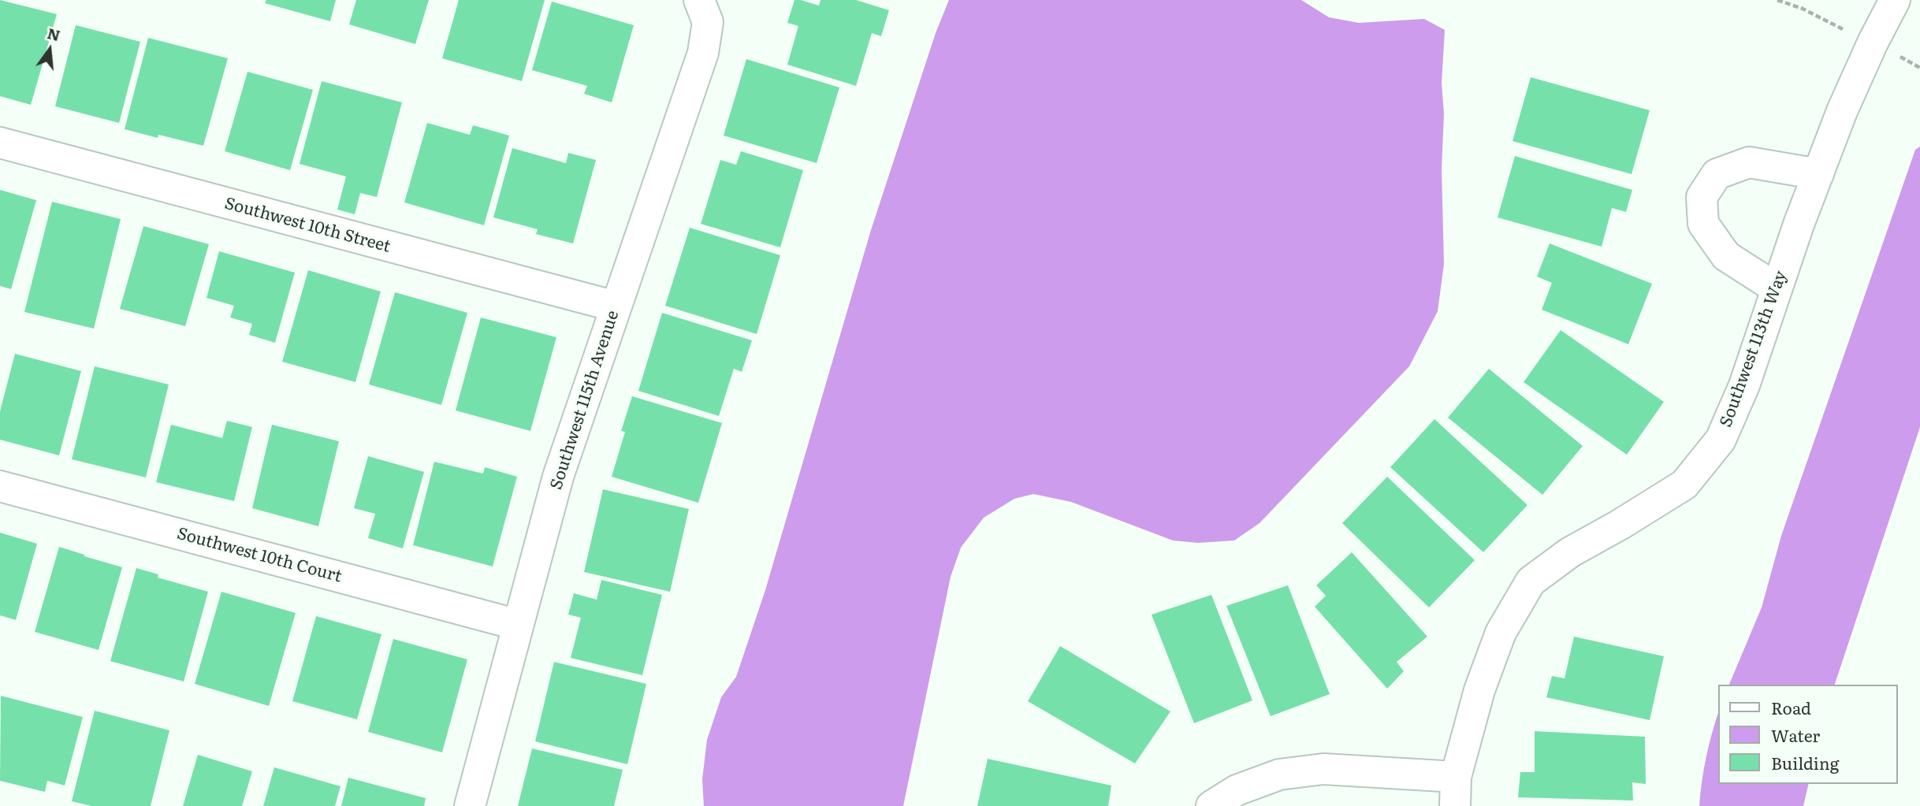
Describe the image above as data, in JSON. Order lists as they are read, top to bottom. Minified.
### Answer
{"streets":{"street":["Southwest 10th Street","Southwest 113th Way","Southwest 115th Avenue","Southwest 10th Court"]},"crossings":[["Southwest 10th Street","Southwest 115th Avenue"],["Southwest 115th Avenue","Southwest 10th Court"]],"legend":["Road","Water","Building"],"north":"top"}
